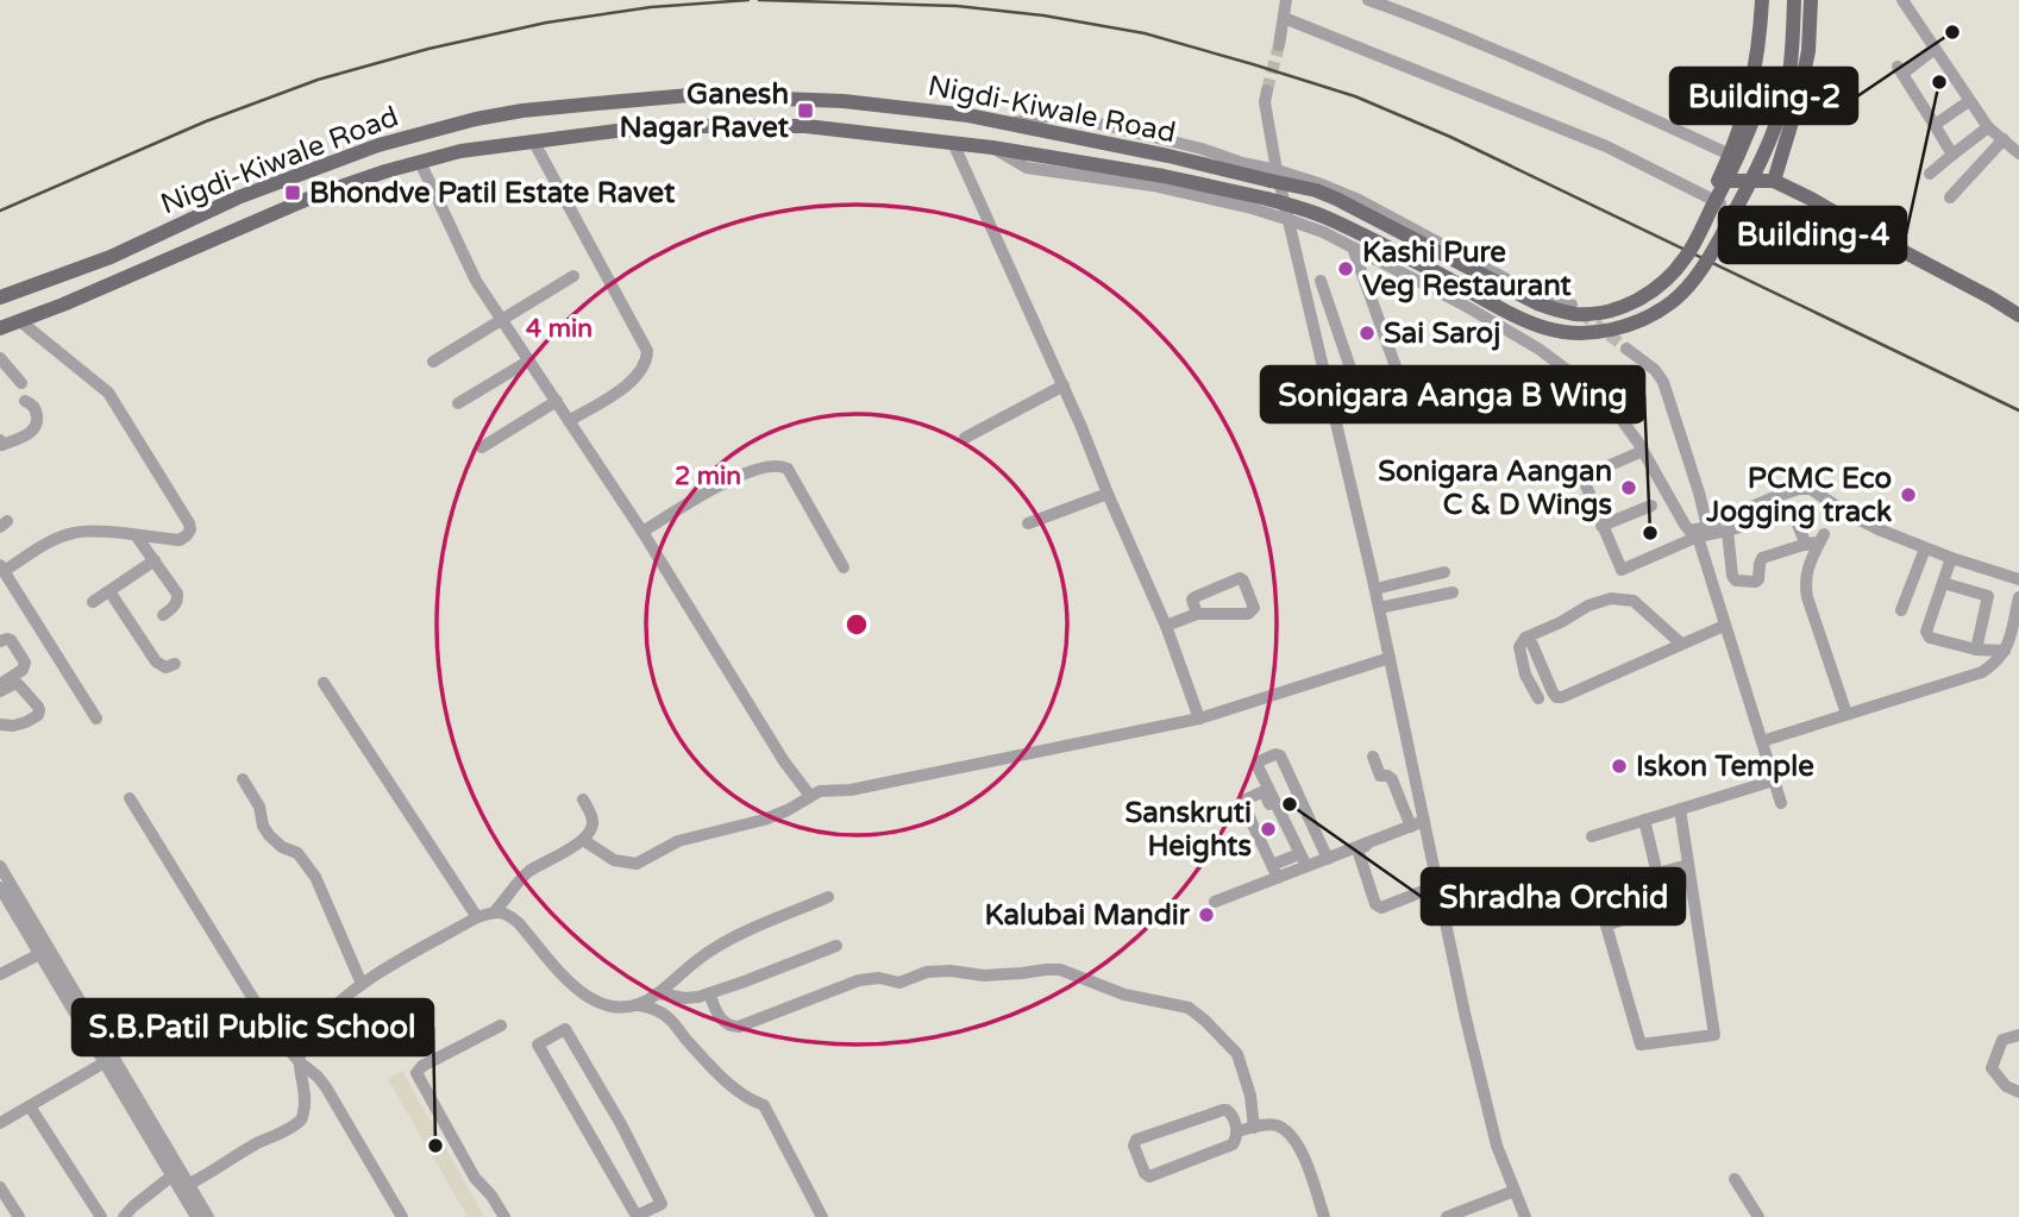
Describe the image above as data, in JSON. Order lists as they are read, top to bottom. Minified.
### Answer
{"streets":{"main road":["Nigdi-Kiwale Road"]},"places":{"other":["Building-2","Building-4","Kashi Pure Veg Restaurant","Sai Saroj","Sonigara Aangan C & D Wings","PCMC Eco Jogging track","Sonigara Aanga B Wing","Iskon Temple","Shradha Orchid","Sanskruti Heights","Kalubai Mandir","S.B.Patil Public School"],"transit":["Ganesh Nagar Ravet","Bhondve Patil Estate Ravet"]},"rings":["4 min","2 min"]}
